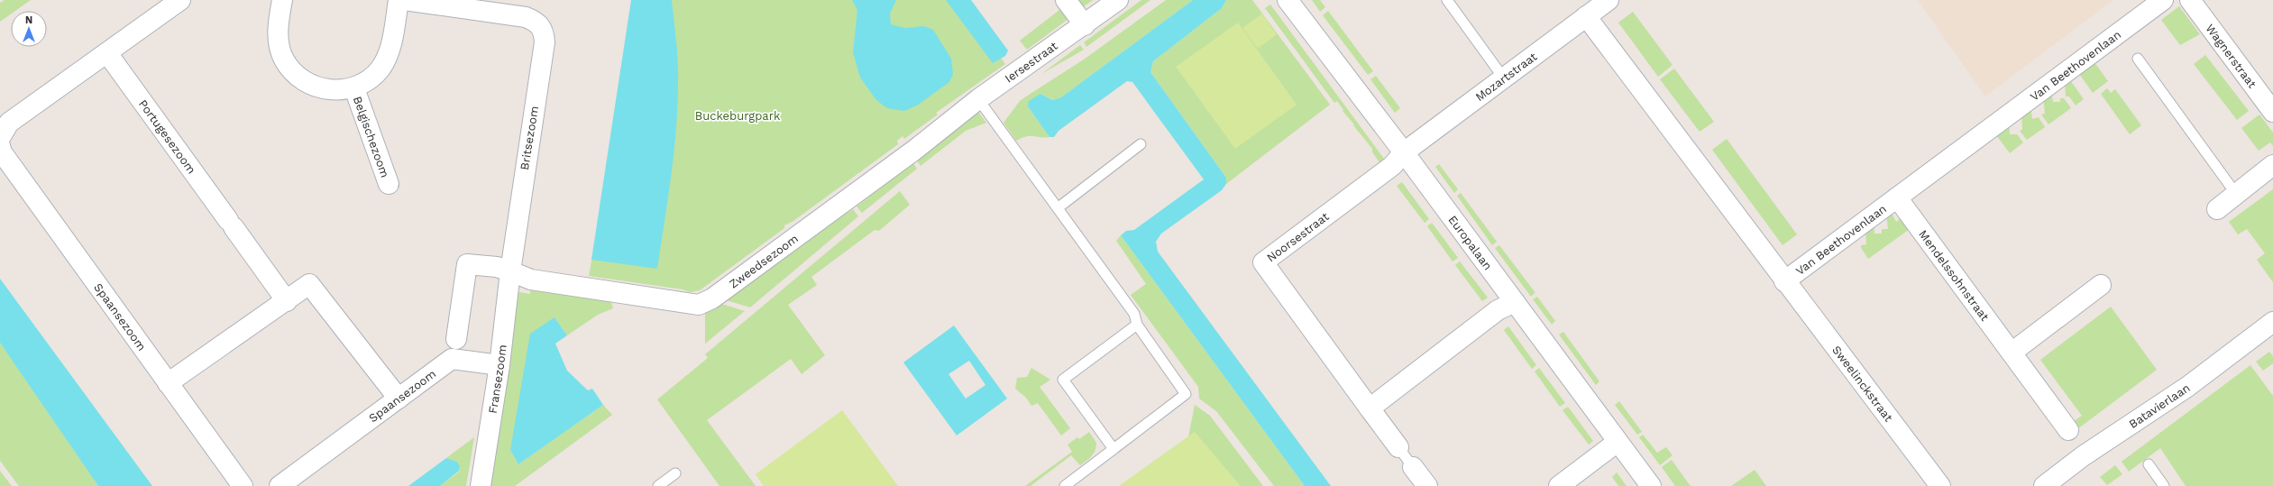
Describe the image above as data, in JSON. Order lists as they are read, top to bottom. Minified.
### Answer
{"streets":{"street":["Wagnerstraat","Iersestraat","Van Beethovenlaan","Mozartstraat","Portugesezoom","Belgischezoom","Britsezoom","Noorsestraat","Europalaan","Zweedsezoom","Mendelssohnstraat","Spaansezoom","Fransezoom","Sweelinckstraat","Batavierlaan"]},"crossings":[["Iersestraat","Zweedsezoom"],["Van Beethovenlaan","Mozartstraat"],["Van Beethovenlaan","Mendelssohnstraat"],["Van Beethovenlaan","Sweelinckstraat"],["Mozartstraat","Noorsestraat"],["Mozartstraat","Europalaan"],["Britsezoom","Zweedsezoom"],["Britsezoom","Fransezoom"],["Noorsestraat","Europalaan"],["Zweedsezoom","Fransezoom"],["Spaansezoom","Fransezoom"]],"parks":["Buckeburgpark"],"north":"top"}
